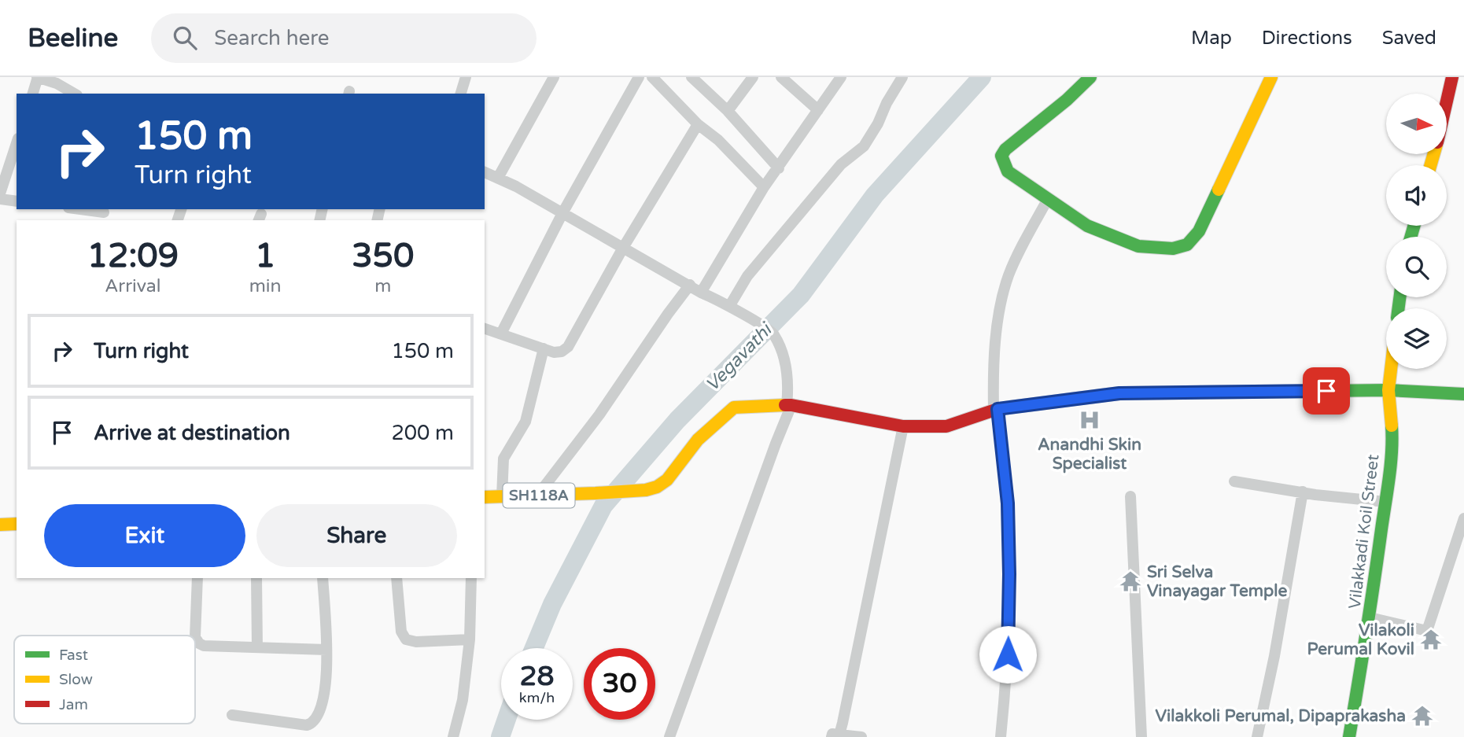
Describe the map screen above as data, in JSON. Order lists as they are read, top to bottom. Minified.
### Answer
{"streets":{"street":["SH118A","Vilakkadi Koil Street"]},"crossings":[["SH118A","Vilakkadi Koil Street"]],"water":["Vegavathi"],"places":{"hospital":["Anandhi Skin Specialist"],"temple":["Sri Selva Vinayagar Temple","Vilakoli Perumal Kovil","Vilakkoli Perumal, Dipaprakasha"]},"legend":["Fast","Slow","Jam"],"north":"right","page":{"header":"Beeline","search":"Search here","nav":["Map","Directions","Saved"],"turn":["150 m","Turn right"],"eta":["12:09","Arrival","1","min","350","m"],"list":[{"name":"Turn right","value":"150 m"},{"name":"Arrive at destination","value":"200 m"}],"buttons":["Exit","Share"],"speed":"28 km/h","limit":"30"}}
